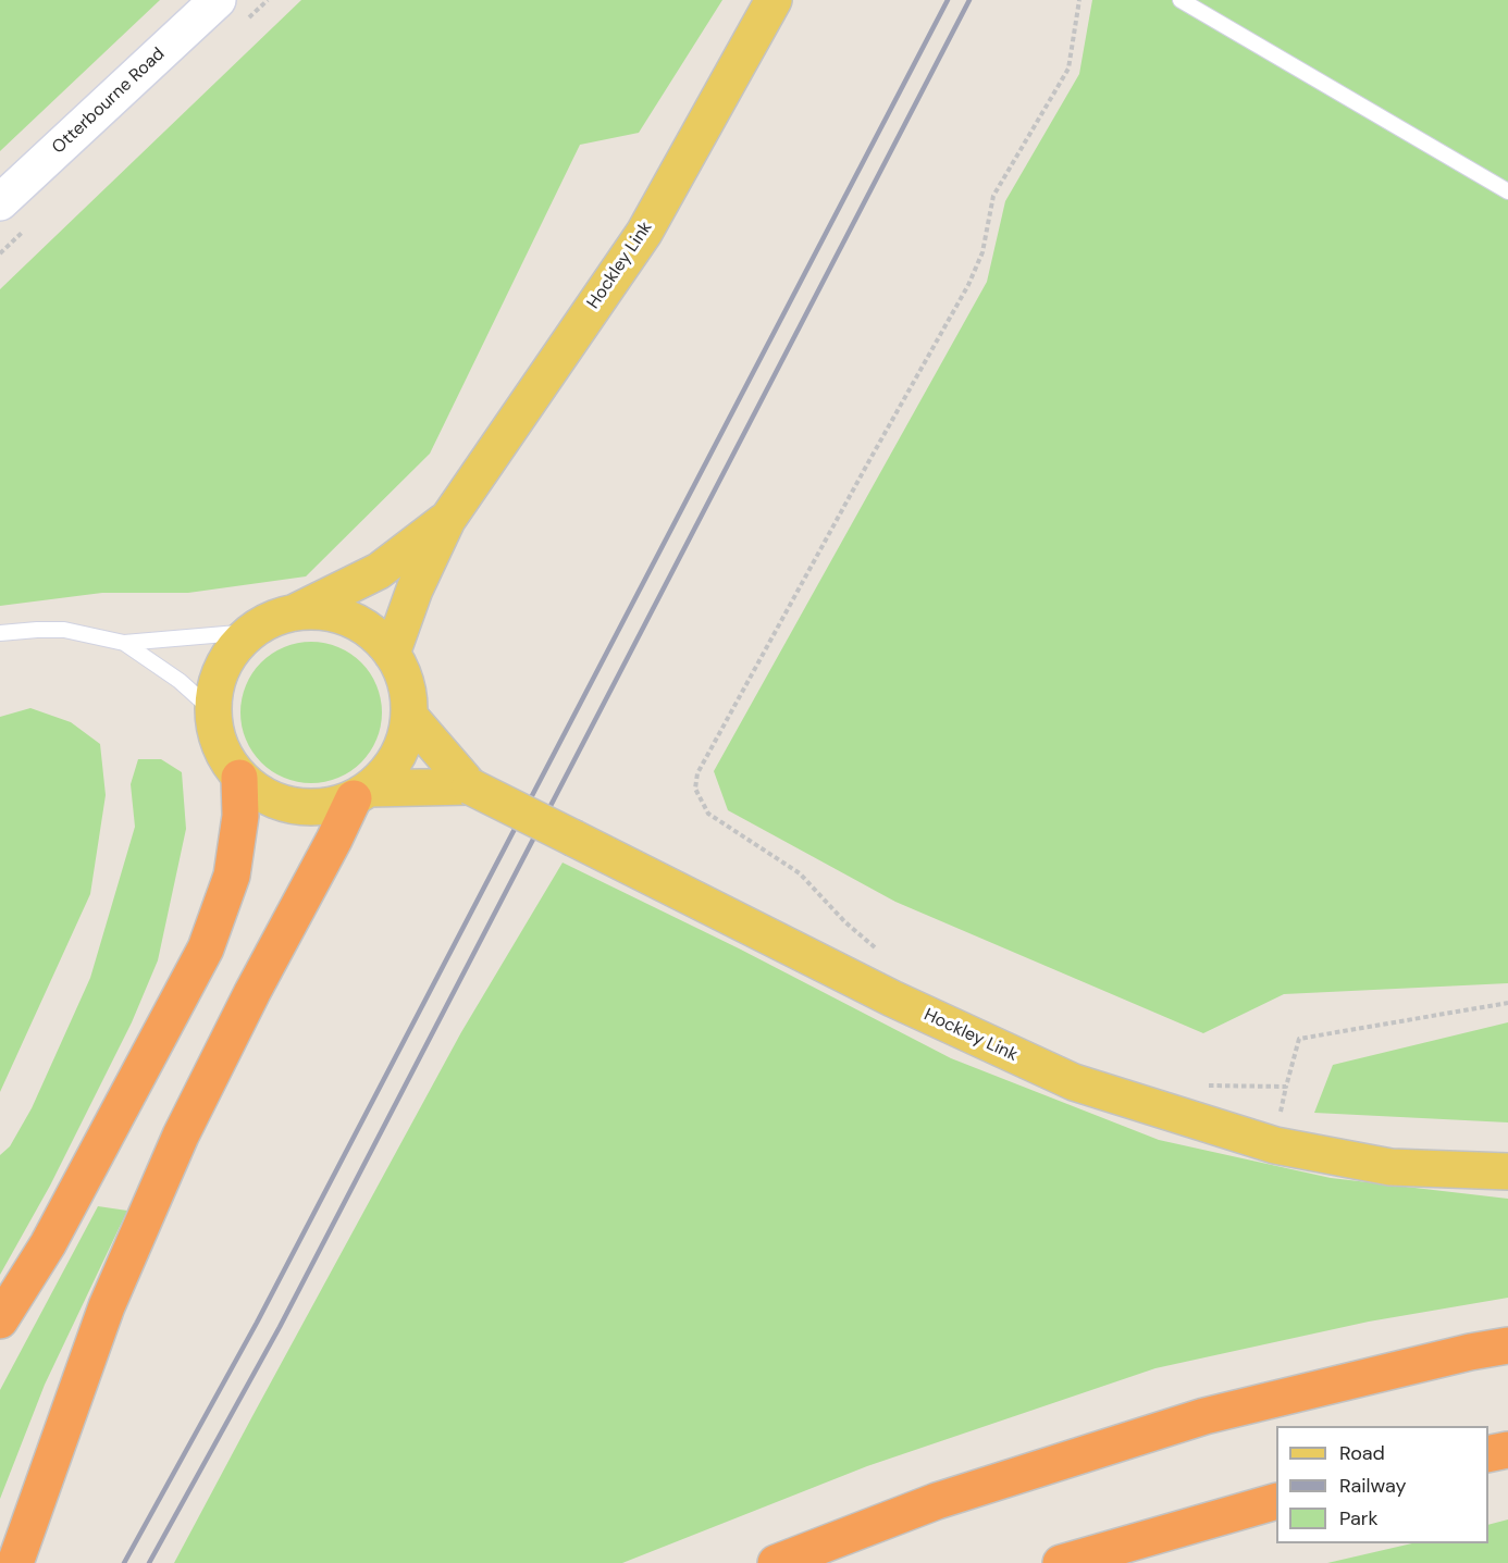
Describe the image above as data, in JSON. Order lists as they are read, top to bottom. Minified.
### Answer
{"streets":{"main road":["Hockley Link"],"street":["Otterbourne Road"]},"legend":["Road","Railway","Park"]}
